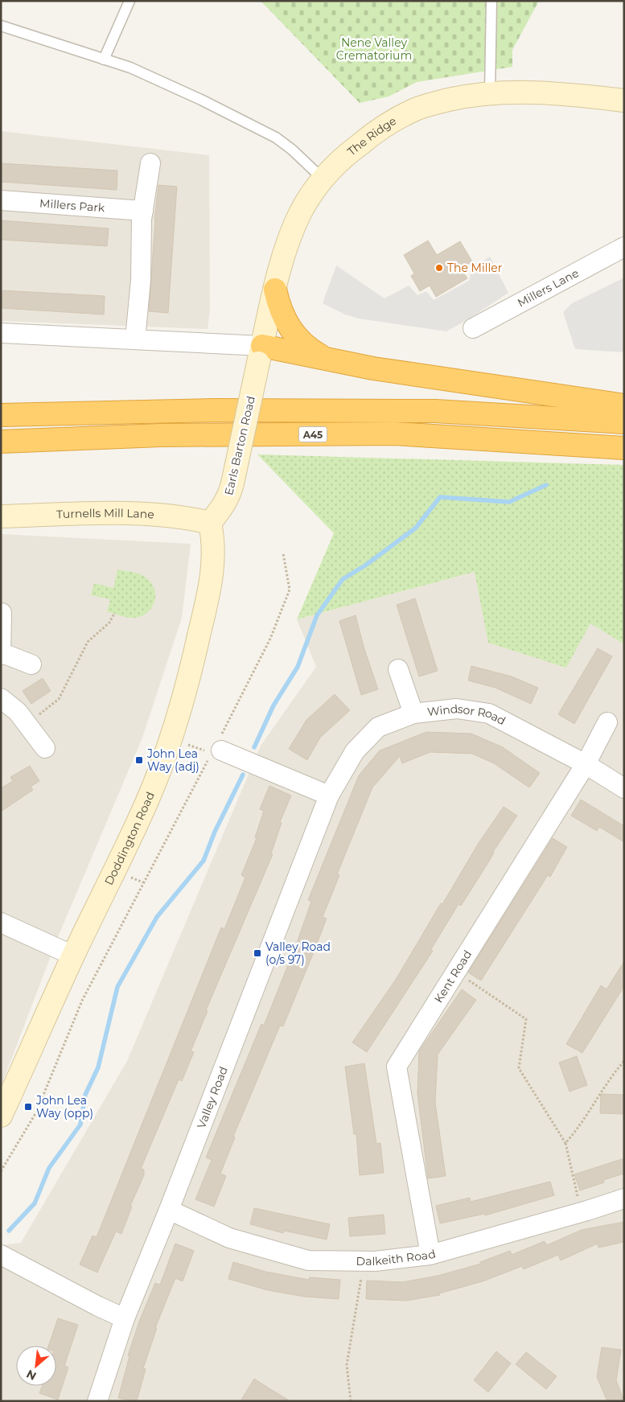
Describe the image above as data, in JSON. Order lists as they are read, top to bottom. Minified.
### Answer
{"streets":{"highway":["A45"],"main road":["The Ridge","Earls Barton Road","Turnells Mill Lane","Doddington Road"],"street":["Millers Park","Millers Lane","Windsor Road","Kent Road","Valley Road","Dalkeith Road"]},"crossings":[["The Ridge","Earls Barton Road"],["Earls Barton Road","Turnells Mill Lane"],["Earls Barton Road","Doddington Road"],["Turnells Mill Lane","Doddington Road"],["Windsor Road","Kent Road"],["Windsor Road","Valley Road"],["Kent Road","Dalkeith Road"],["Valley Road","Dalkeith Road"]],"parks":["Nene Valley Crematorium"],"places":{"other":["The Miller"],"transit":["John Lea Way (adj)","Valley Road (o/s 97)","John Lea Way (opp)"]},"north":"bottom left"}
